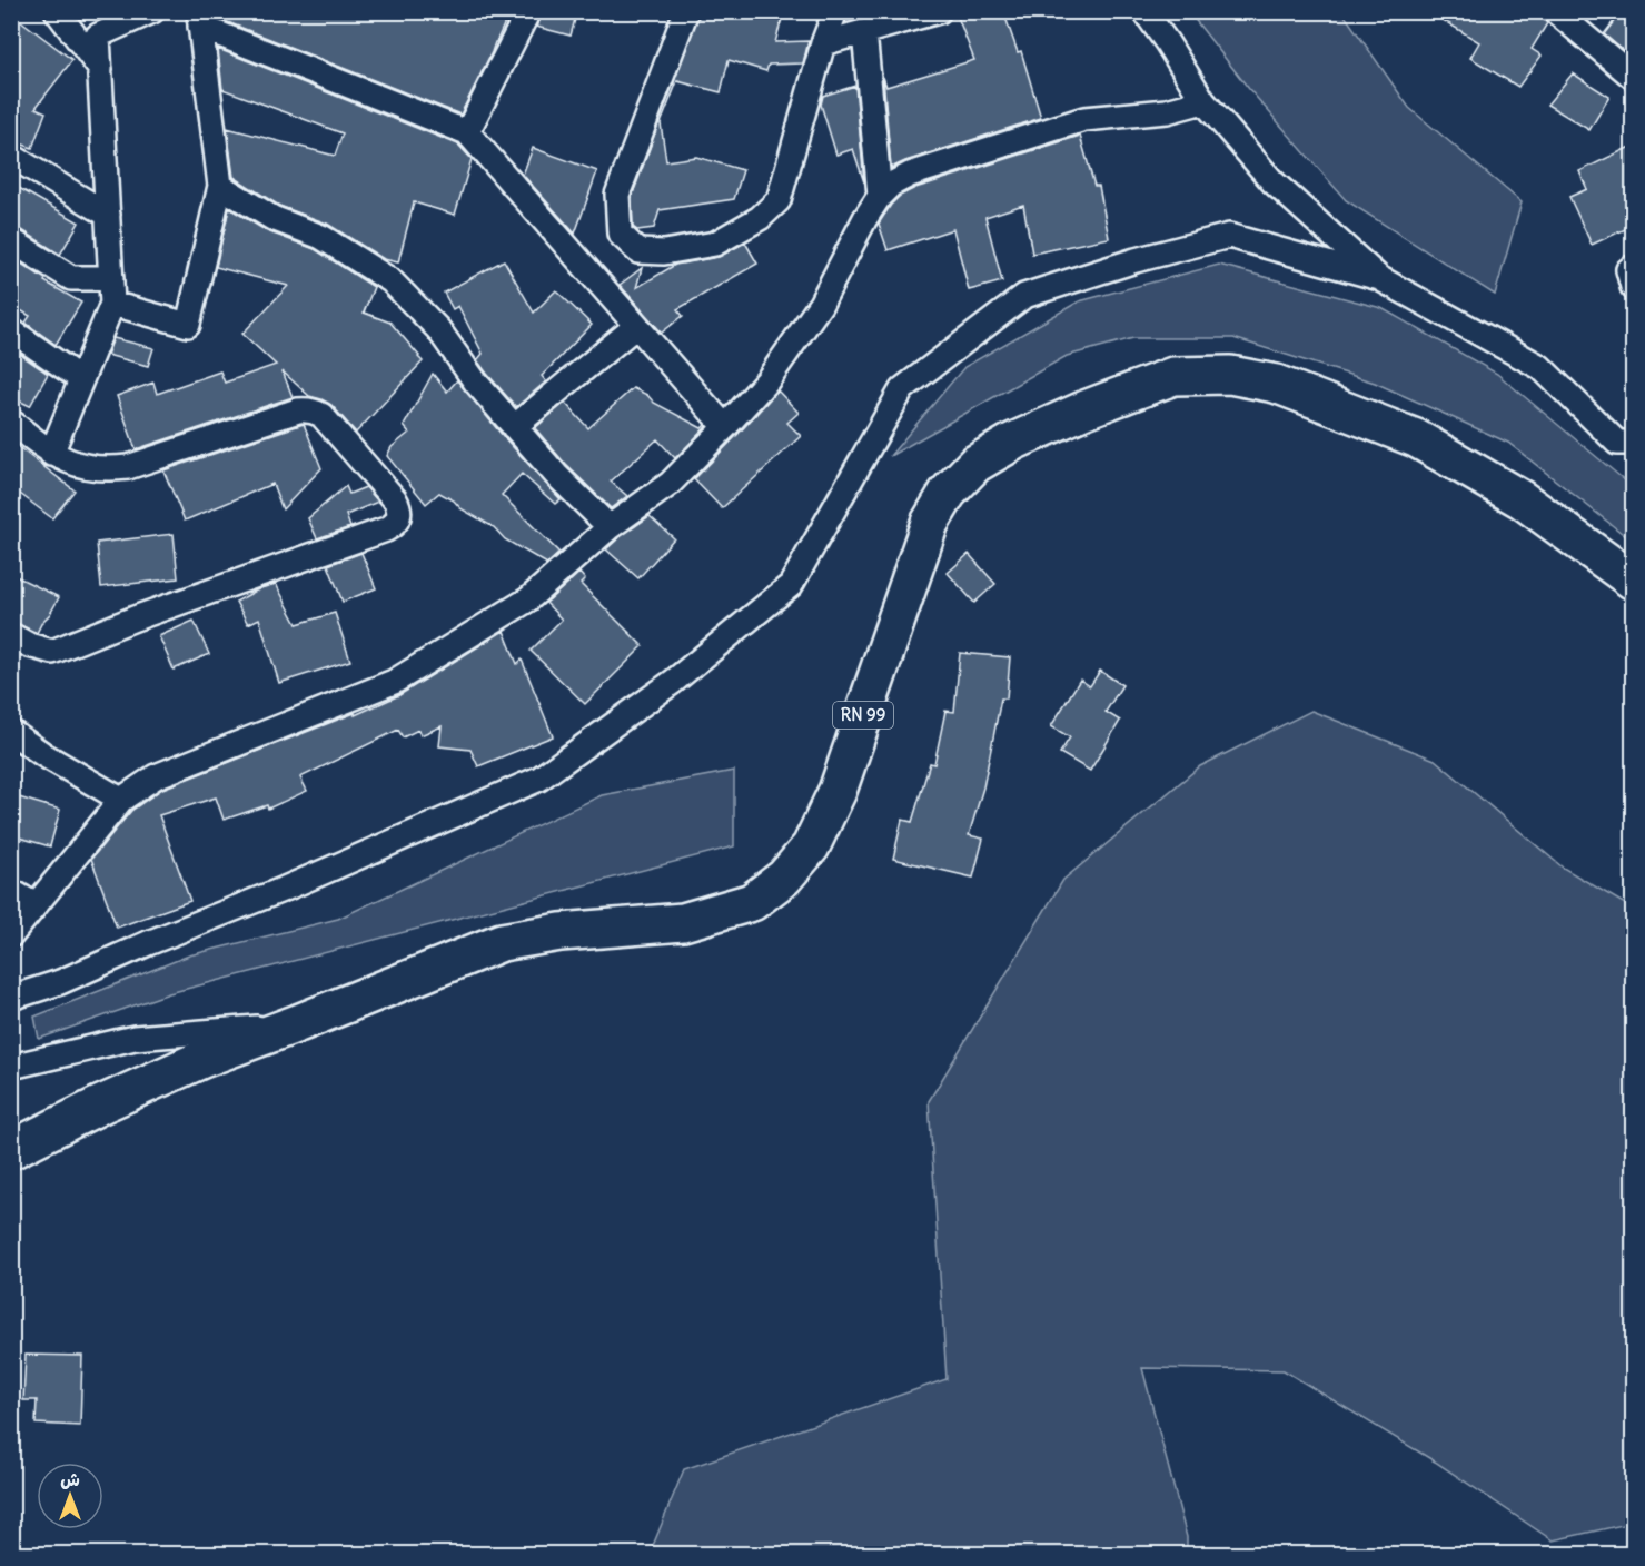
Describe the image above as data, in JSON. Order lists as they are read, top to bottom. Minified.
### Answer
{"streets":{"main road":["RN 99"]},"north":"top"}
